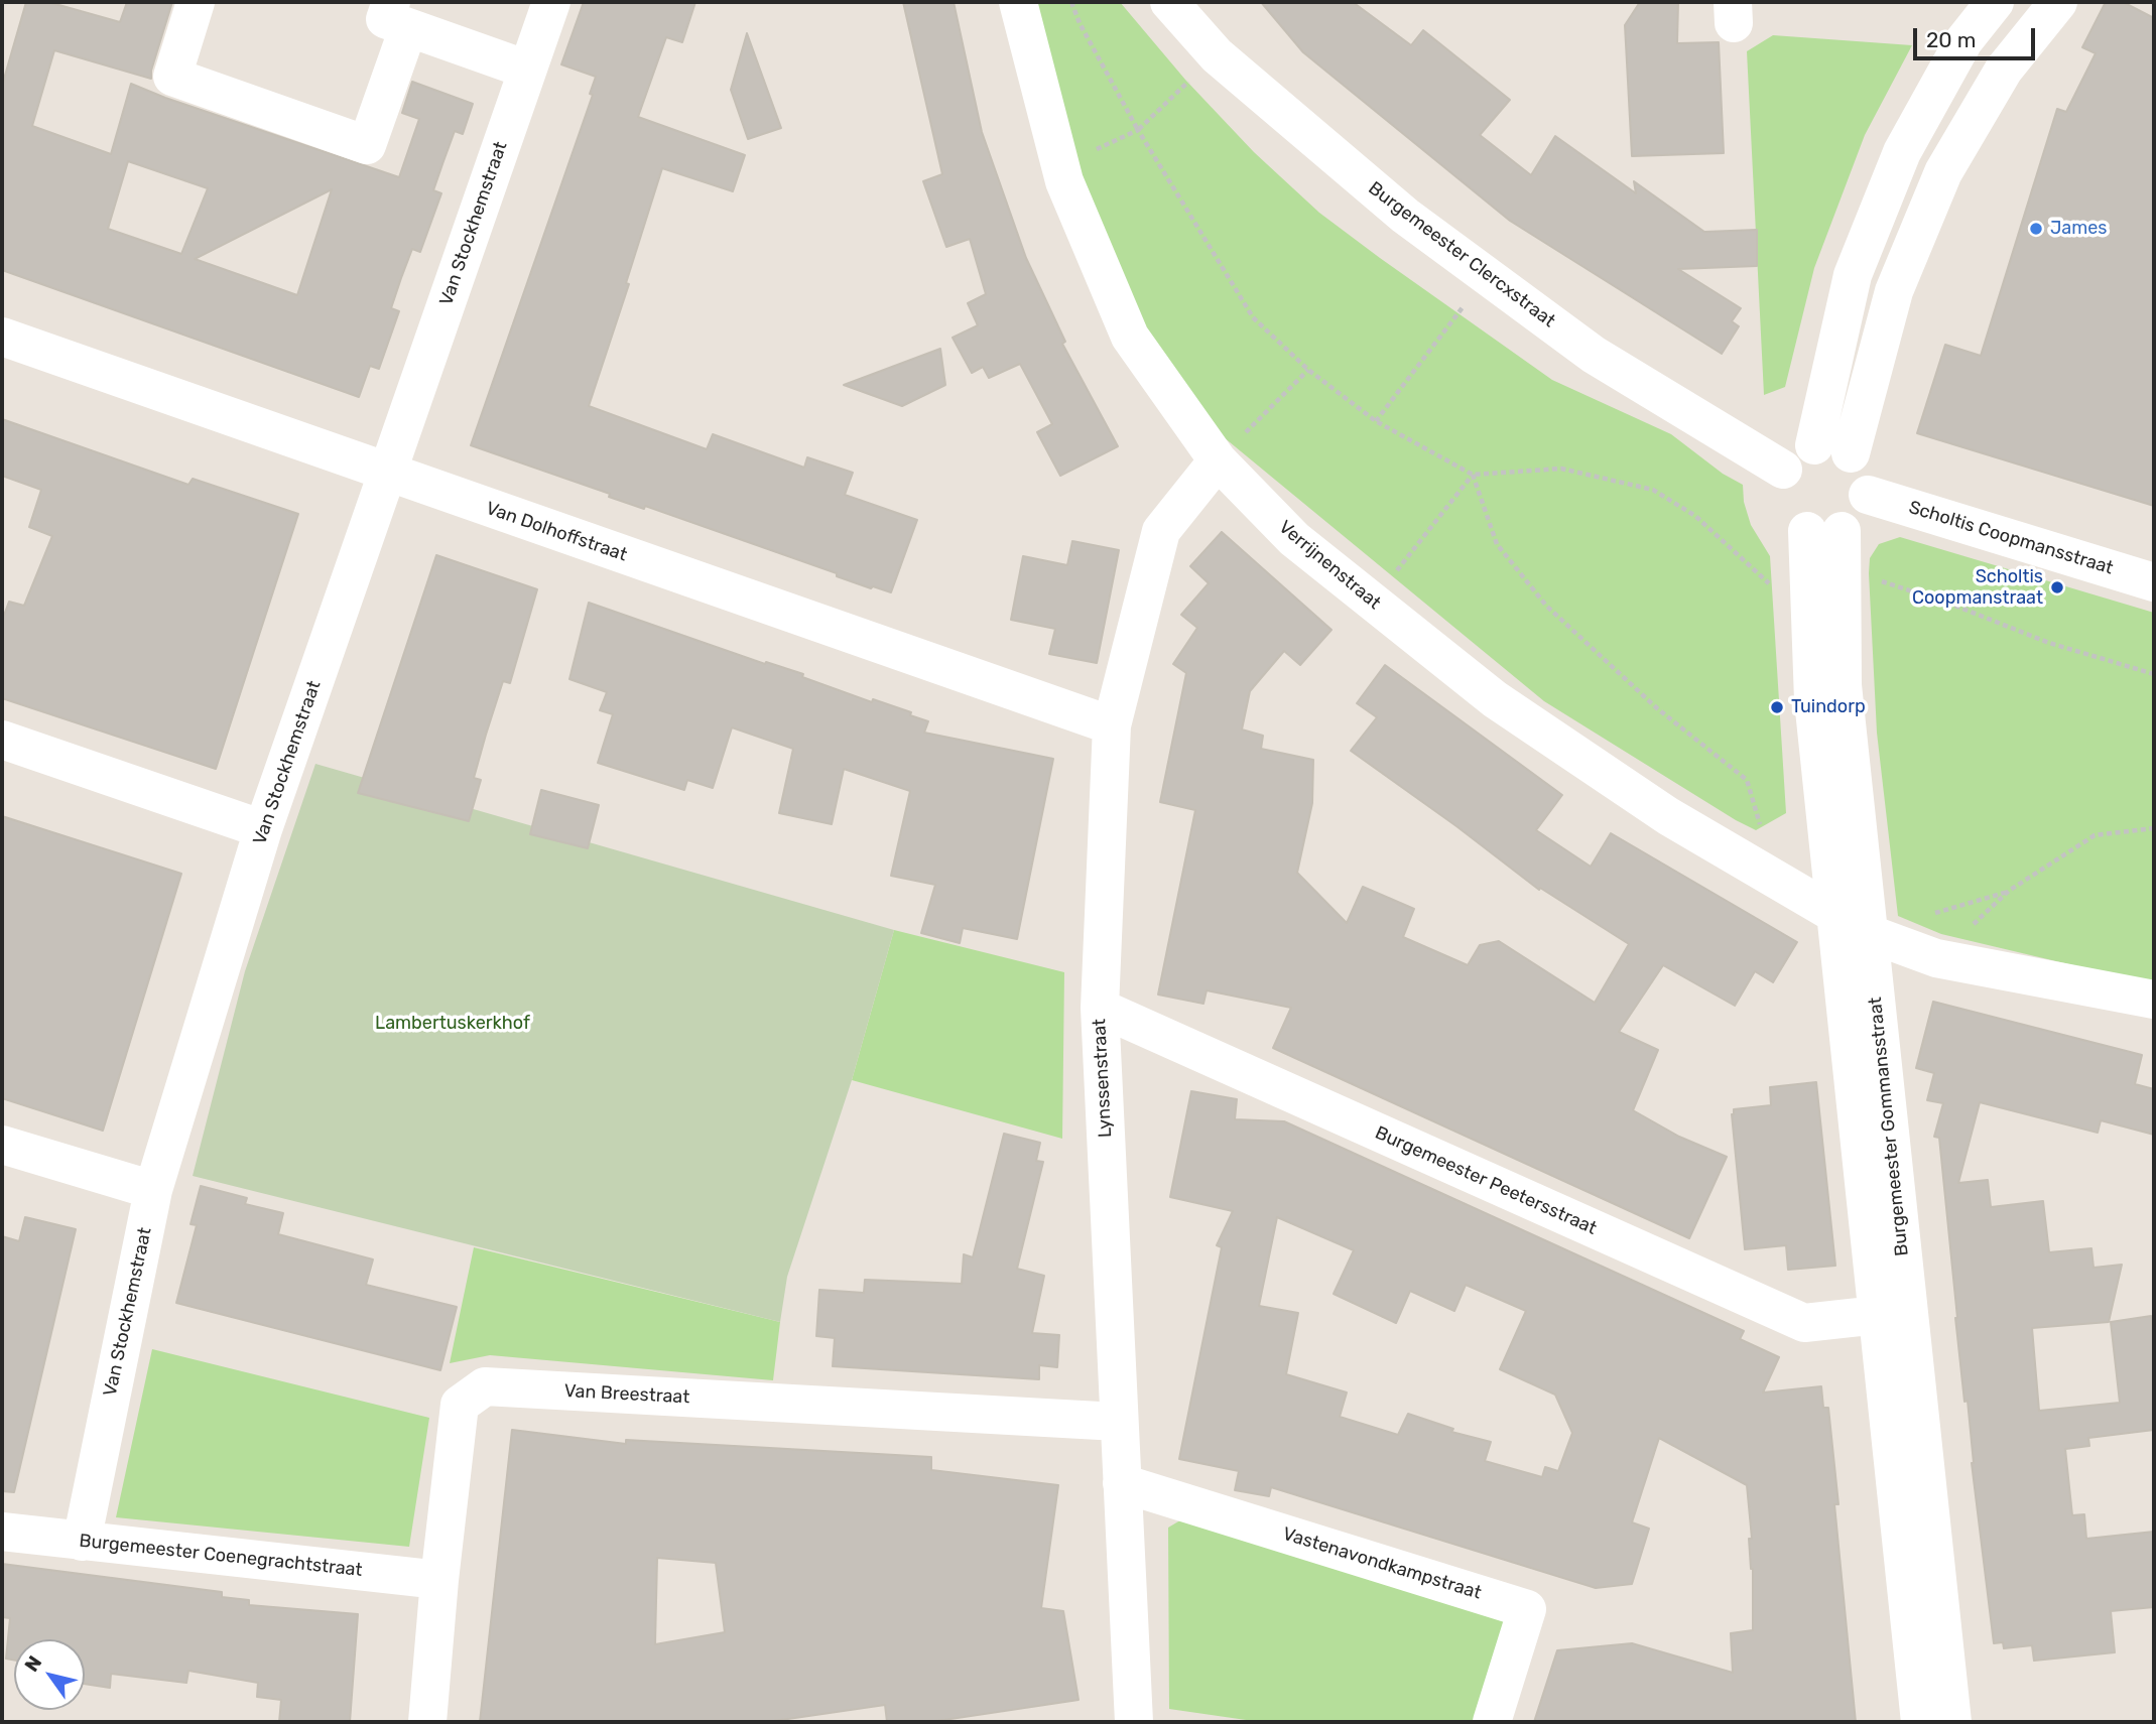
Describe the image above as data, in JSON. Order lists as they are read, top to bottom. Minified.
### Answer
{"streets":{"street":["Van Stockhemstraat","Burgemeester Clercxstraat","Van Dolhoffstraat","Scholtis Coopmansstraat","Verrijnenstraat","Lynssenstraat","Burgemeester Gommansstraat","Burgemeester Peetersstraat","Van Breestraat","Burgemeester Coenegrachtstraat","Vastenavondkampstraat"]},"crossings":[["Van Stockhemstraat","Van Dolhoffstraat"],["Van Stockhemstraat","Burgemeester Coenegrachtstraat"],["Burgemeester Clercxstraat","Scholtis Coopmansstraat"],["Burgemeester Clercxstraat","Burgemeester Gommansstraat"],["Van Dolhoffstraat","Lynssenstraat"],["Scholtis Coopmansstraat","Burgemeester Gommansstraat"],["Verrijnenstraat","Lynssenstraat"],["Verrijnenstraat","Burgemeester Gommansstraat"],["Lynssenstraat","Burgemeester Peetersstraat"],["Lynssenstraat","Van Breestraat"],["Lynssenstraat","Vastenavondkampstraat"],["Burgemeester Gommansstraat","Burgemeester Peetersstraat"],["Van Breestraat","Burgemeester Coenegrachtstraat"]],"parks":["Lambertuskerkhof"],"places":["James","Scholtis Coopmanstraat","Tuindorp"],"scale_bar":"20 m","north":"top left"}
